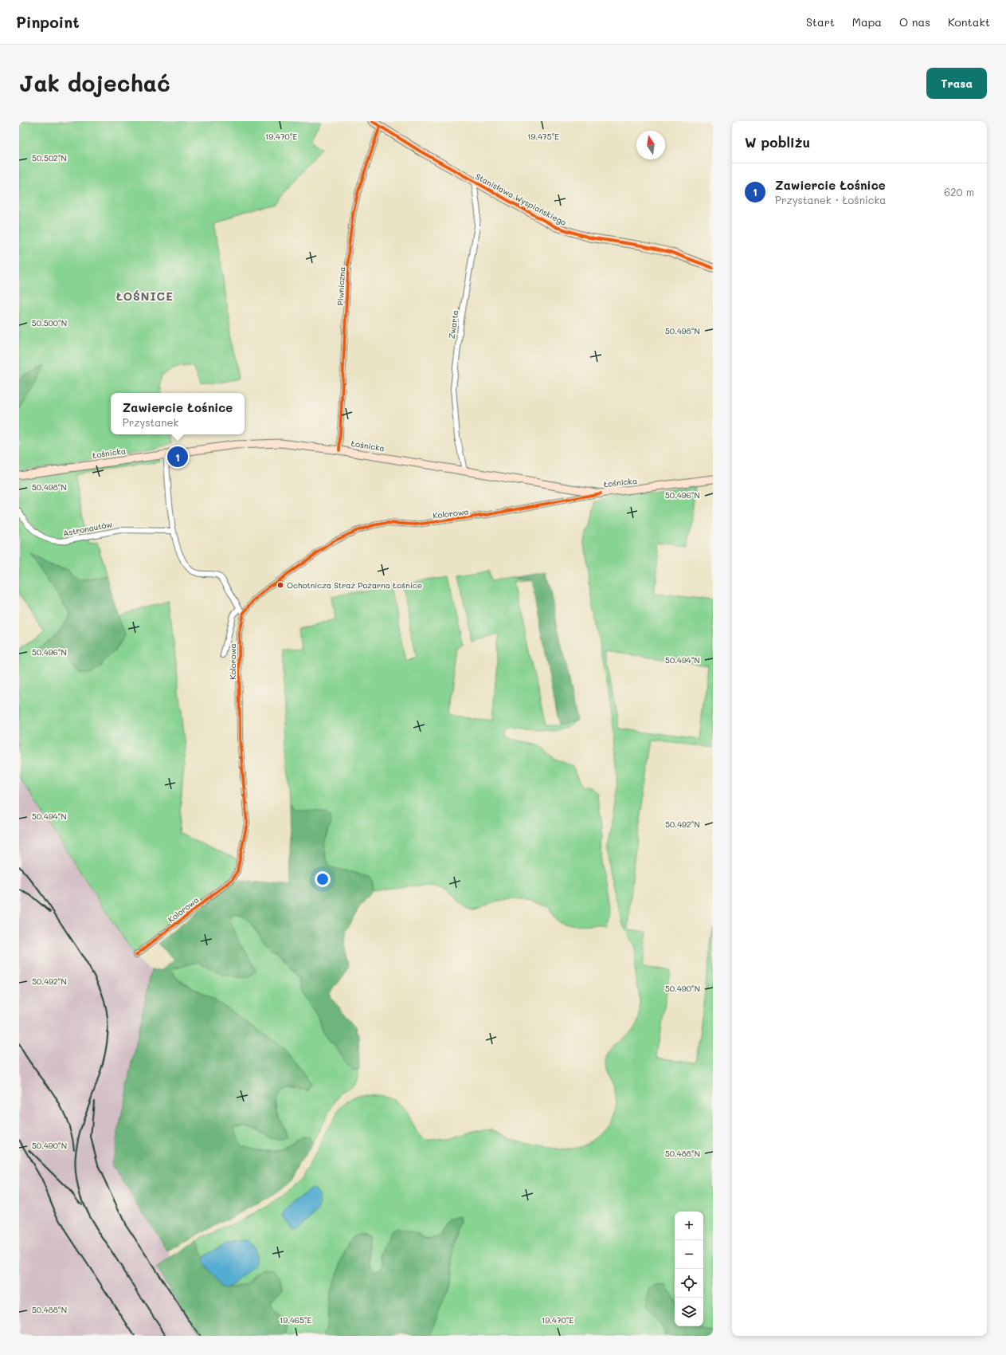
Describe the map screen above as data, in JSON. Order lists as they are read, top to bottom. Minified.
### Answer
{"streets":{"street":["Stanisława Wyspiańskiego","Piwniczna","Zwarta","Łośnicka","Kolorowa","Astronautów"]},"crossings":[["Stanisława Wyspiańskiego","Piwniczna"],["Stanisława Wyspiańskiego","Zwarta"],["Piwniczna","Łośnicka"],["Zwarta","Łośnicka"],["Łośnicka","Kolorowa"]],"districts":["ŁOŚNICE"],"places":["Ochotnicza Straż Pożarna Łośnice"],"north":"top","page":{"header":"Pinpoint","nav":["Start","Mapa","O nas","Kontakt"],"buttons":"Trasa","title":"Jak dojechać","heading":"W pobliżu","list":[{"mark":"1","name":"Zawiercie Łośnice","note":"Przystanek · Łośnicka","value":"620 m"}],"popup":["Zawiercie Łośnice","Przystanek"],"pins":"1","map_buttons":["+","−"]},"coordinates":["19.470°E","19.475°E","50.502°N","50.500°N","50.498°N","50.496°N","50.494°N","50.492°N","50.490°N","50.488°N","19.465°E"]}
